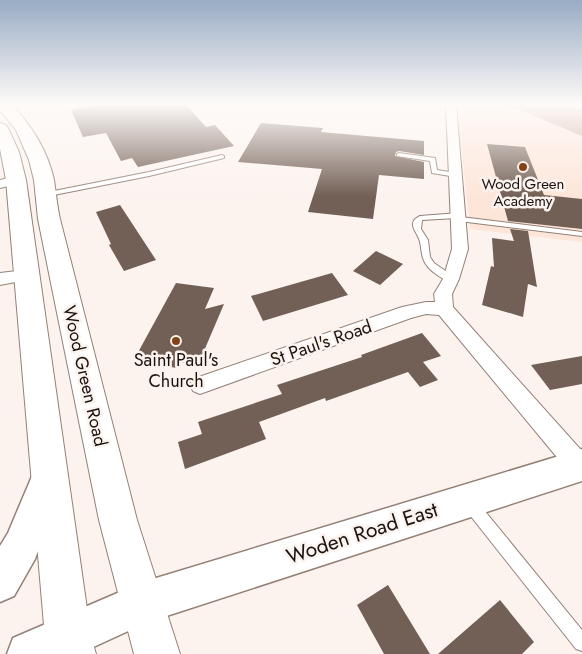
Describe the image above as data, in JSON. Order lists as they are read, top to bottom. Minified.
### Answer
{"streets":{"highway":["Wood Green Road"],"street":["St Paul's Road","Woden Road East"]},"crossings":[["Wood Green Road","Woden Road East"]],"places":["Wood Green Academy","Saint Paul's Church"]}
